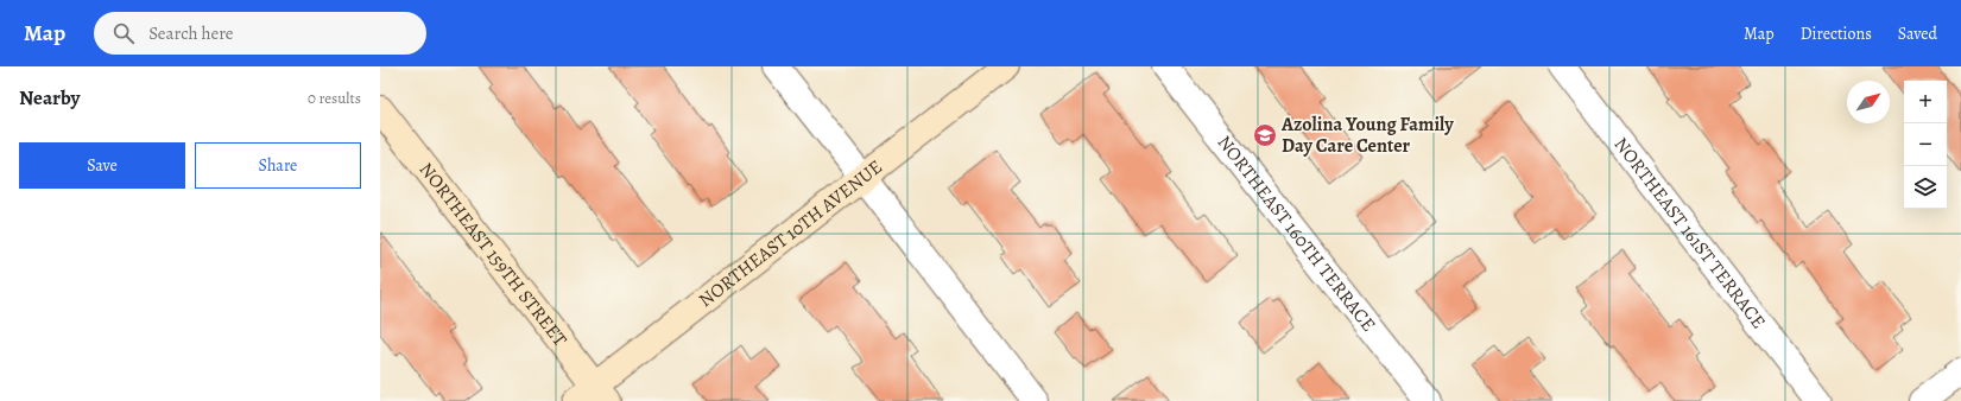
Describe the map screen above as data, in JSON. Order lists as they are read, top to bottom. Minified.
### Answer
{"streets":{"street":["NORTHEAST 10TH AVENUE","NORTHEAST 160TH TERRACE","NORTHEAST 161ST TERRACE","NORTHEAST 159TH STREET"]},"crossings":[["NORTHEAST 10TH AVENUE","NORTHEAST 159TH STREET"]],"places":{"school or university":["Azolina Young Family Day Care Center"]},"north":"top right","page":{"header":"Map","search":"Search here","nav":["Map","Directions","Saved"],"heading":["Nearby","0 results"],"map_buttons":["+","−"],"buttons":["Save","Share"]}}
